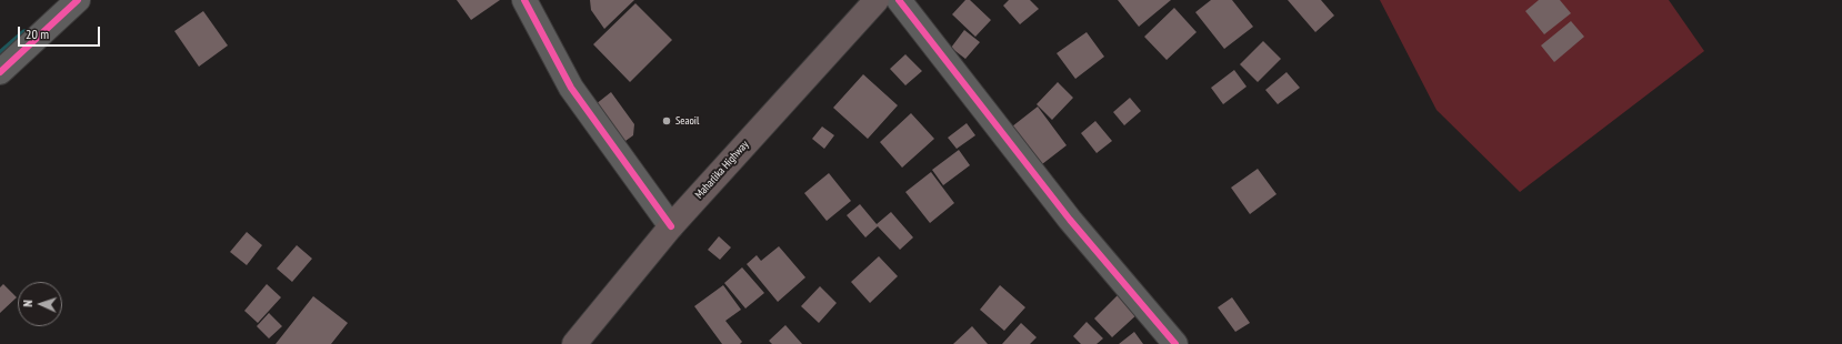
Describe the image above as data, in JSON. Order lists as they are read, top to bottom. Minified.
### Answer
{"streets":{"highway":["Maharlika Highway"]},"places":["Seaoil"],"scale_bar":"20 m","north":"left"}
